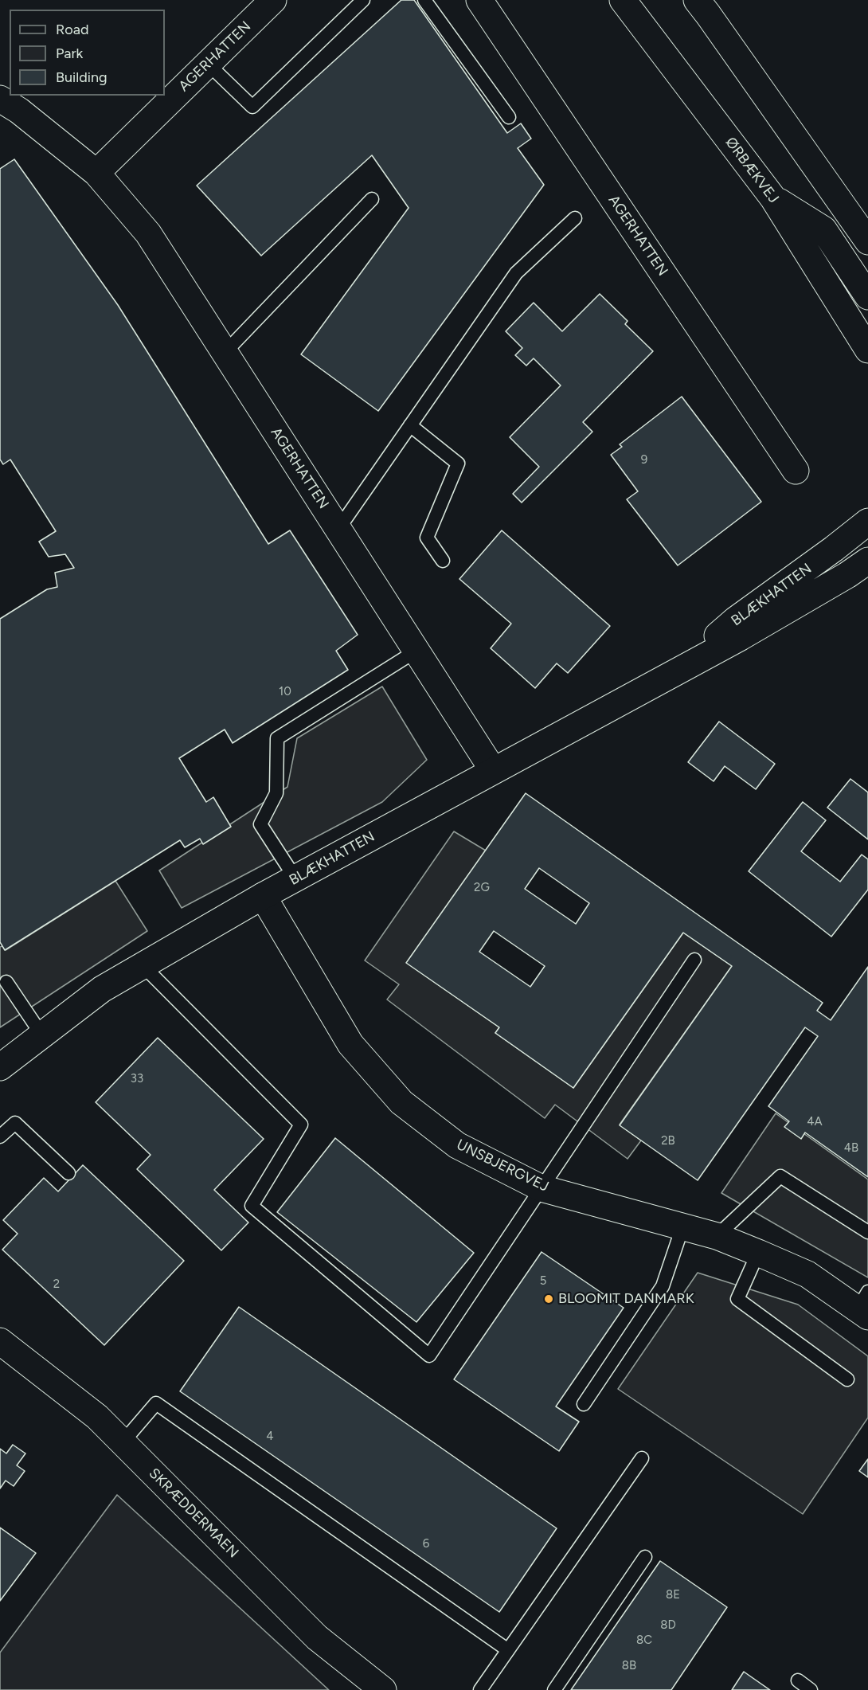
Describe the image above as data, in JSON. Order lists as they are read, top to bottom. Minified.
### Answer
{"streets":{"street":["AGERHATTEN","ØRBÆKVEJ","BLÆKHATTEN","UNSBJERGVEJ","SKRÆDDERMAEN"]},"crossings":[["AGERHATTEN","BLÆKHATTEN"],["BLÆKHATTEN","UNSBJERGVEJ"]],"places":["BLOOMIT DANMARK"],"house_numbers":["9","10","2G","33","4A","2B","4B","5","2","4","6","8E","8D","8C","8B"],"legend":["Road","Park","Building"]}
